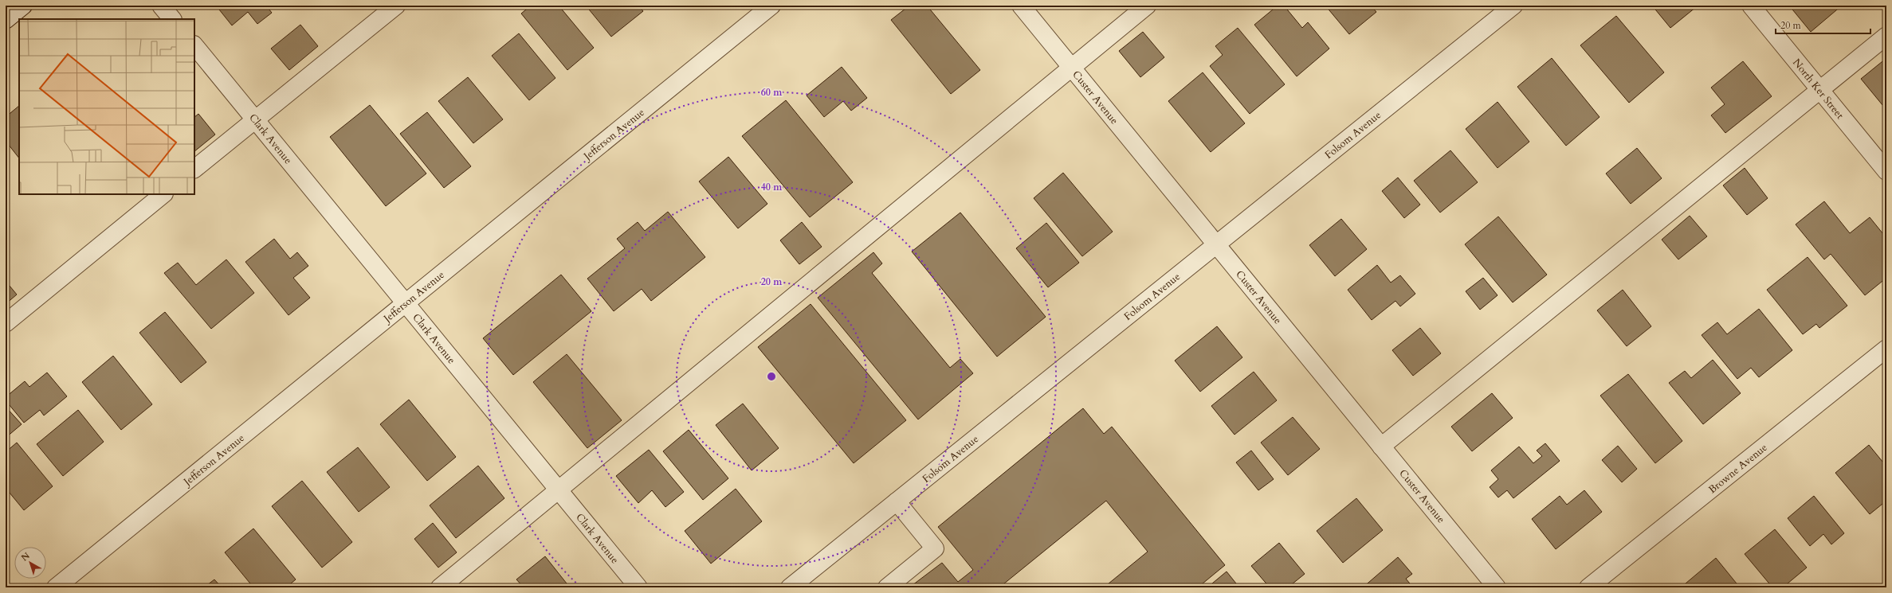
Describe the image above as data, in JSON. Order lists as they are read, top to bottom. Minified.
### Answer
{"streets":{"street":["North Ker Street","Custer Avenue","Jefferson Avenue","Folsom Avenue","Clark Avenue","Browne Avenue"]},"crossings":[["Custer Avenue","Folsom Avenue"],["Jefferson Avenue","Clark Avenue"]],"scale_bar":"20 m","north":"top left","rings":["60 m","40 m","20 m"]}
